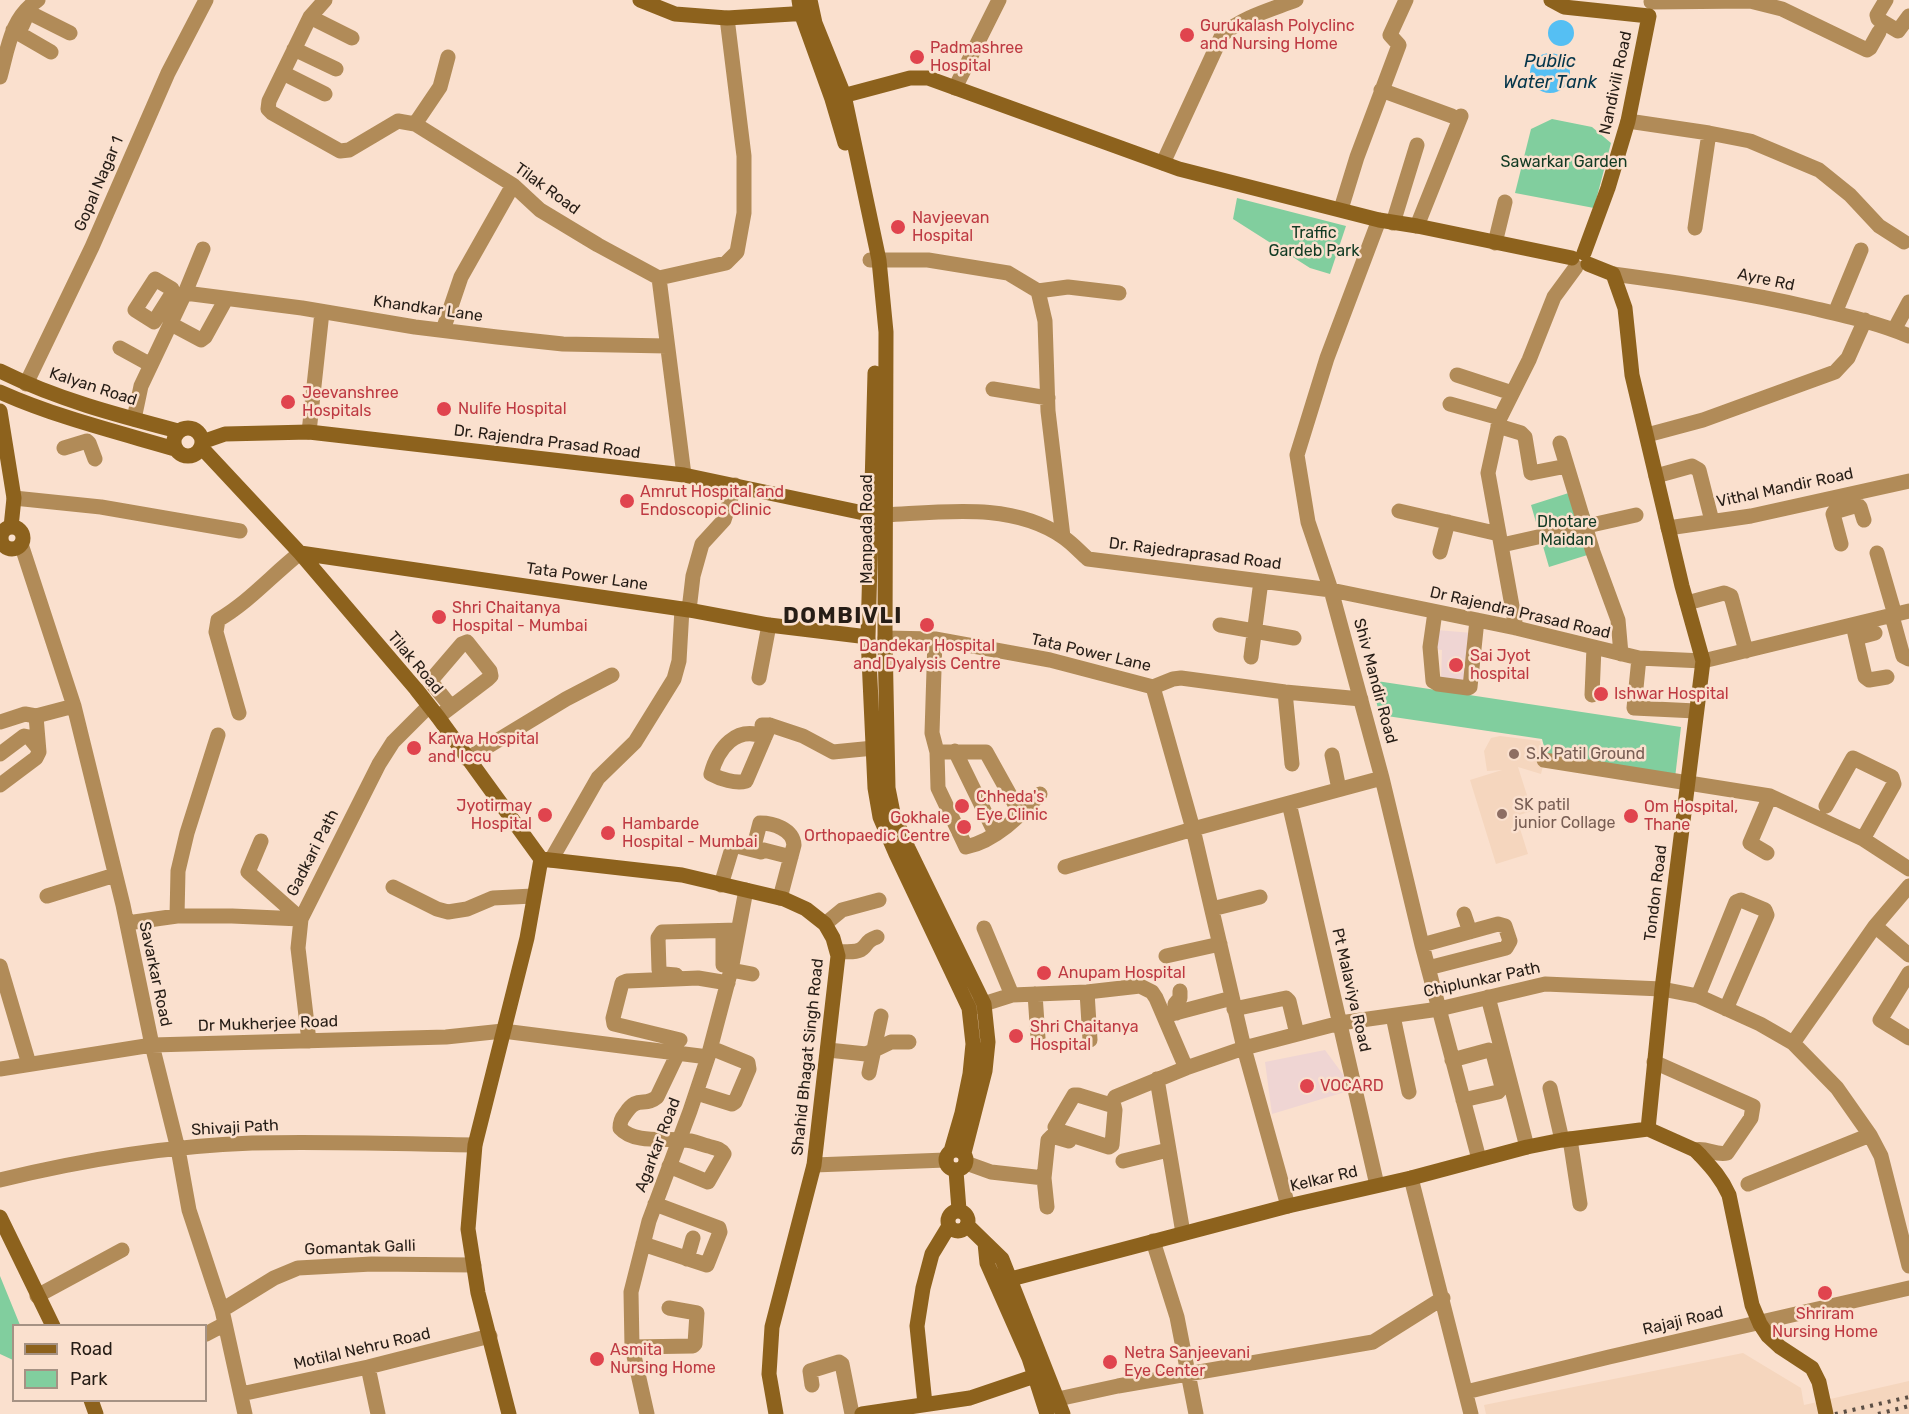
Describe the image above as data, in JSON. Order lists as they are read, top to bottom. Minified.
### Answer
{"streets":{"street":["Nandivili Road","Gopal Nagar 1","Tilak Road","Ayre Rd","Khandkar Lane","Kalyan Road","Dr. Rajendra Prasad Road","Vithal Mandir Road","Manpada Road","Dr. Rajedraprasad Road","Tata Power Lane","Dr Rajendra Prasad Road","Shiv Mandir Road","Gadkari Path","Tondon Road","Savarkar Road","Chiplunkar Path","Pt Malaviya Road","Dr Mukherjee Road","Shahid Bhagat Singh Road","Shivaji Path","Agarkar Road","Kelkar Rd","Gomantak Galli","Rajaji Road","Motilal Nehru Road"]},"crossings":[["Gopal Nagar 1","Kalyan Road"],["Tilak Road","Kalyan Road"],["Tilak Road","Dr. Rajendra Prasad Road"],["Tilak Road","Tata Power Lane"],["Tilak Road","Gadkari Path"],["Tilak Road","Shahid Bhagat Singh Road"],["Kalyan Road","Dr. Rajendra Prasad Road"],["Dr. Rajendra Prasad Road","Manpada Road"],["Dr. Rajendra Prasad Road","Dr. Rajedraprasad Road"],["Manpada Road","Dr. Rajedraprasad Road"],["Manpada Road","Tata Power Lane"],["Dr. Rajedraprasad Road","Dr Rajendra Prasad Road"],["Dr. Rajedraprasad Road","Shiv Mandir Road"],["Tata Power Lane","Shiv Mandir Road"],["Dr Rajendra Prasad Road","Shiv Mandir Road"],["Dr Rajendra Prasad Road","Tondon Road"],["Shiv Mandir Road","Chiplunkar Path"],["Shiv Mandir Road","Kelkar Rd"],["Gadkari Path","Dr Mukherjee Road"],["Tondon Road","Chiplunkar Path"],["Tondon Road","Kelkar Rd"],["Savarkar Road","Dr Mukherjee Road"],["Savarkar Road","Shivaji Path"],["Savarkar Road","Gomantak Galli"],["Savarkar Road","Motilal Nehru Road"],["Chiplunkar Path","Pt Malaviya Road"],["Pt Malaviya Road","Kelkar Rd"],["Shahid Bhagat Singh Road","Agarkar Road"]],"districts":["DOMBIVLI"],"water":["Public Water Tank"],"parks":["Sawarkar Garden","Traffic Gardeb Park","Dhotare Maidan"],"places":["Gurukalash Polyclinc and Nursing Home","Padmashree Hospital","Navjeevan Hospital","Jeevanshree Hospitals","Nulife Hospital","Amrut Hospital and Endoscopic Clinic","Shri Chaitanya Hospital - Mumbai","Dandekar Hospital and Dyalysis Centre","Sai Jyot hospital","Ishwar Hospital","Karwa Hospital and Iccu","S.K Patil Ground","Chheda's Eye Clinic","SK patil junior Collage","Jyotirmay Hospital","Om Hospital, Thane","Gokhale Orthopaedic Centre","Hambarde Hospital - Mumbai","Anupam Hospital","Shri Chaitanya Hospital","VOCARD","Shriram Nursing Home","Asmita Nursing Home","Netra Sanjeevani Eye Center"],"legend":["Road","Park"]}
